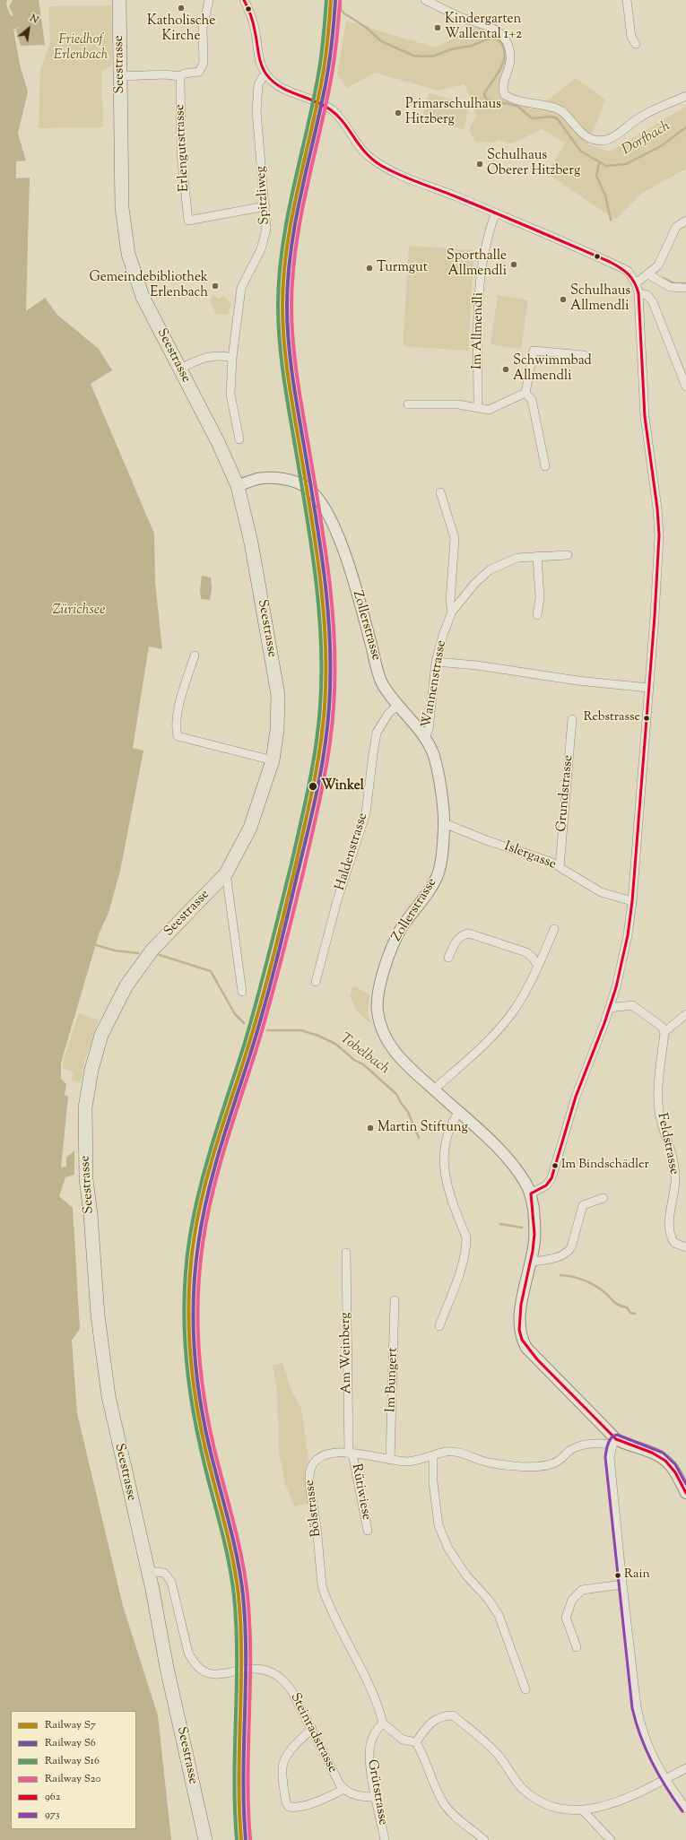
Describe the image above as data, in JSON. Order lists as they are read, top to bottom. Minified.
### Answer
{"streets":{"main road":["Seestrasse"],"street":["Erlengutstrasse","Spitzliweg","Im Allmendli","Zollerstrasse","Wannenstrasse","Grundstrasse","Haldenstrasse","Islergasse","Feldstrasse","Am Weinberg","Im Bungert","Rütiwiese","Bölstrasse","Steinradstrasse","Grütstrasse"]},"crossings":[["Seestrasse","Zollerstrasse"],["Seestrasse","Steinradstrasse"],["Erlengutstrasse","Spitzliweg"],["Zollerstrasse","Wannenstrasse"],["Zollerstrasse","Haldenstrasse"],["Zollerstrasse","Islergasse"],["Zollerstrasse","Bölstrasse"],["Grundstrasse","Islergasse"],["Am Weinberg","Rütiwiese"],["Am Weinberg","Bölstrasse"],["Im Bungert","Bölstrasse"],["Rütiwiese","Bölstrasse"],["Bölstrasse","Grütstrasse"]],"water":["Dorfbach","Zürichsee","Tobelbach"],"parks":["Friedhof Erlenbach"],"places":["Katholische Kirche","Kindergarten Wallental 1+2","Primarschulhaus Hitzberg","Schulhaus Oberer Hitzberg","Sporthalle Allmendli","Turmgut","Gemeindebibliothek Erlenbach","Schulhaus Allmendli","Schwimmbad Allmendli","Rebstrasse","Winkel","Martin Stiftung","Im Bindschädler","Rain"],"lines":["rail line S7","rail line S6","rail line S16","transit line 962","rail line S20","transit line 973"],"legend":["Railway S7","Railway S6","Railway S16","Railway S20","962","973"],"north":"top right"}
